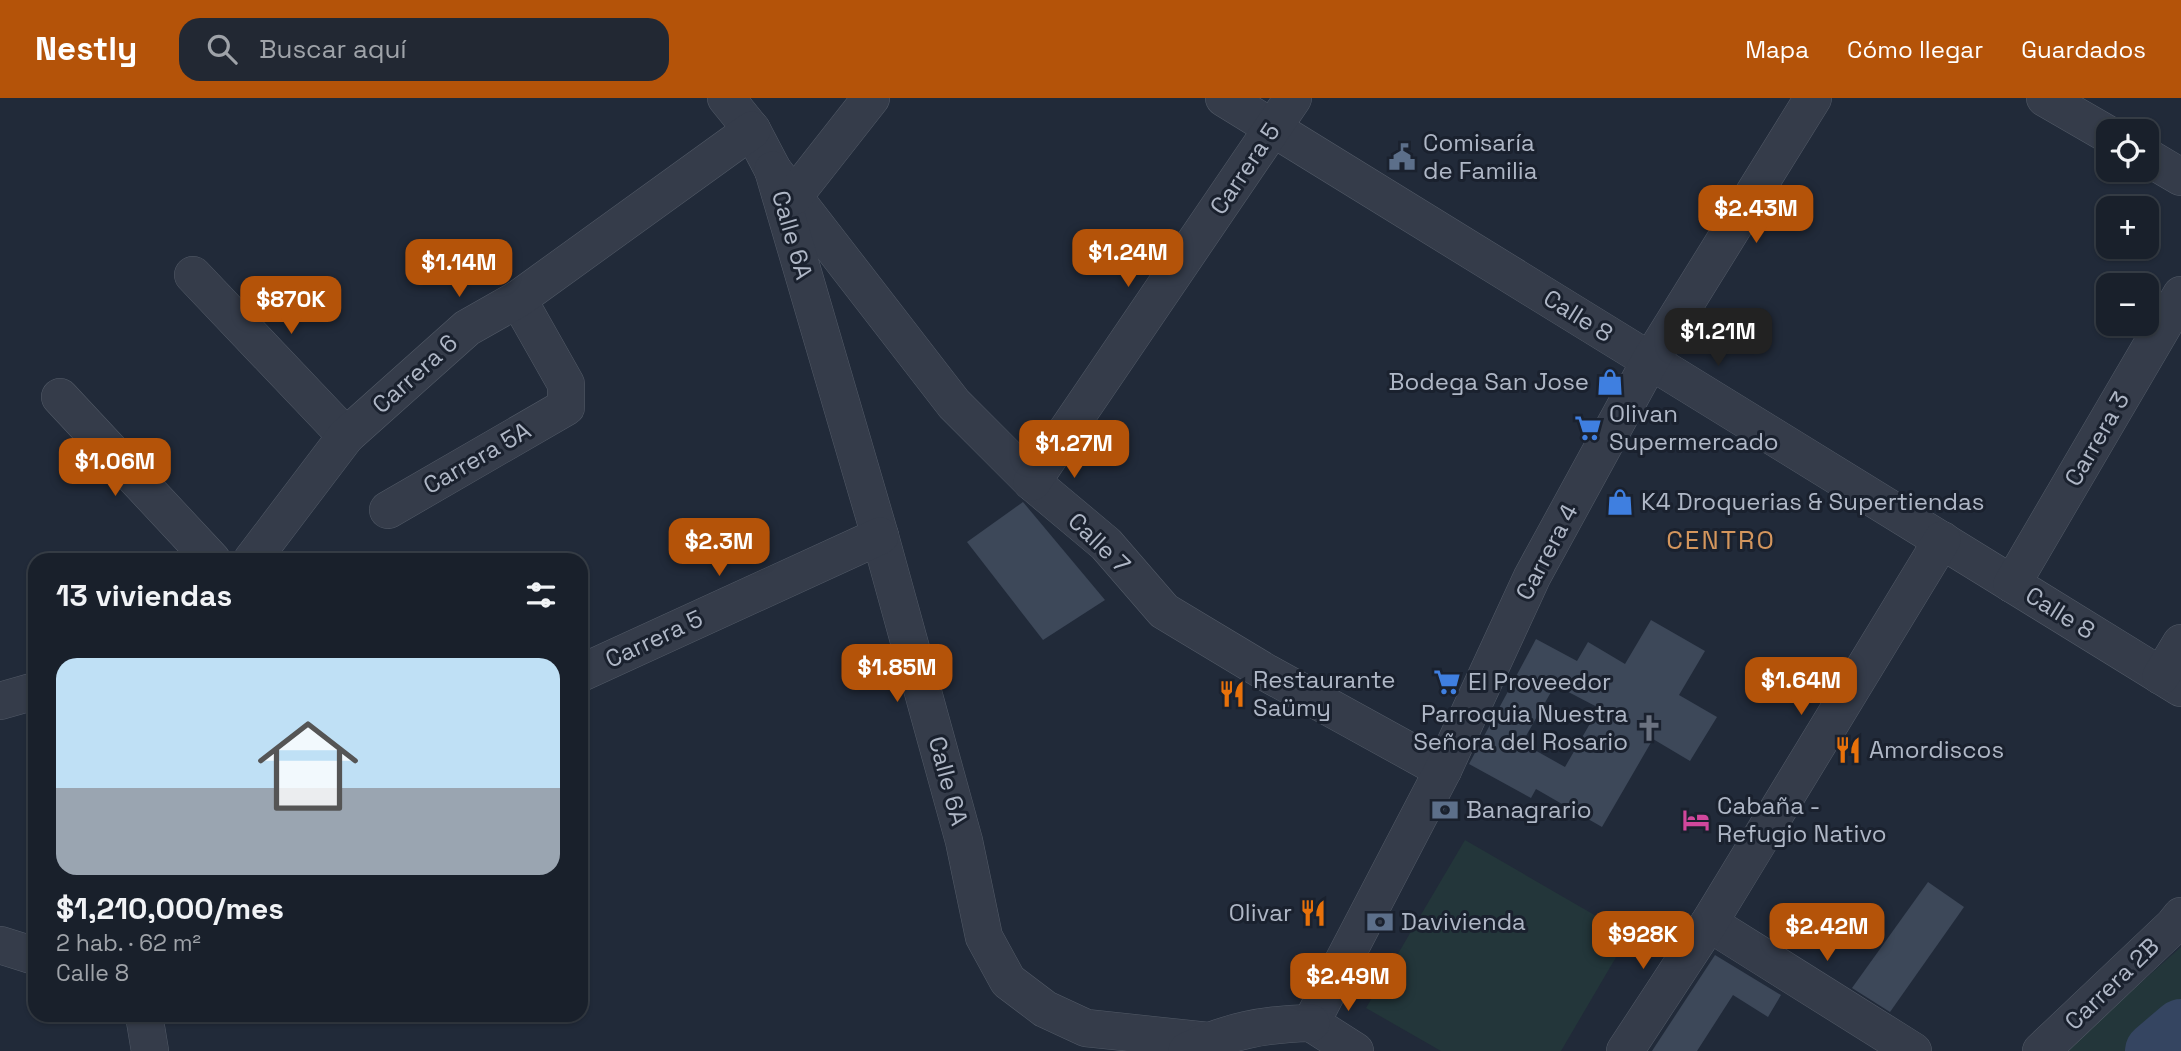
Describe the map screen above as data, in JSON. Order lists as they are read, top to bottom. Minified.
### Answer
{"streets":{"street":["Carrera 5","Calle 6A","Calle 8","Carrera 6","Carrera 3","Carrera 5A","Calle 7","Carrera 4","Carrera 2B"]},"crossings":[["Carrera 5","Calle 6A"],["Carrera 5","Calle 8"],["Carrera 5","Calle 7"],["Calle 6A","Calle 7"],["Calle 8","Carrera 3"],["Calle 8","Carrera 4"],["Carrera 6","Carrera 5A"],["Carrera 6","Calle 7"],["Calle 7","Carrera 4"]],"districts":["CENTRO"],"places":{"public building":["Comisaría de Familia"],"shop":["Bodega San Jose","K4 Droquerias & Supertiendas"],"supermarket":["Olivan Supermercado","El Proveedor"],"restaurant":["Restaurante Saümy","Amordiscos","Olivar"],"church":["Parroquia Nuestra Señora del Rosario"],"bank":["Banagrario","Davivienda"],"hotel":["Cabaña - Refugio Nativo"]},"page":{"header":"Nestly","search":"Buscar aquí","nav":["Mapa","Cómo llegar","Guardados"],"map_buttons":["+","−"],"price":["$2.43M","$1.24M","$1.14M","$870K","$1.21M","$1.27M","$1.06M","$2.3M","$1.85M","$1.64M","$2.42M","$928K","$2.49M"],"heading":"13 viviendas","list":[{"name":"$1,210,000/mes","note":"2 hab. · 62 m² · Calle 8"}]}}
